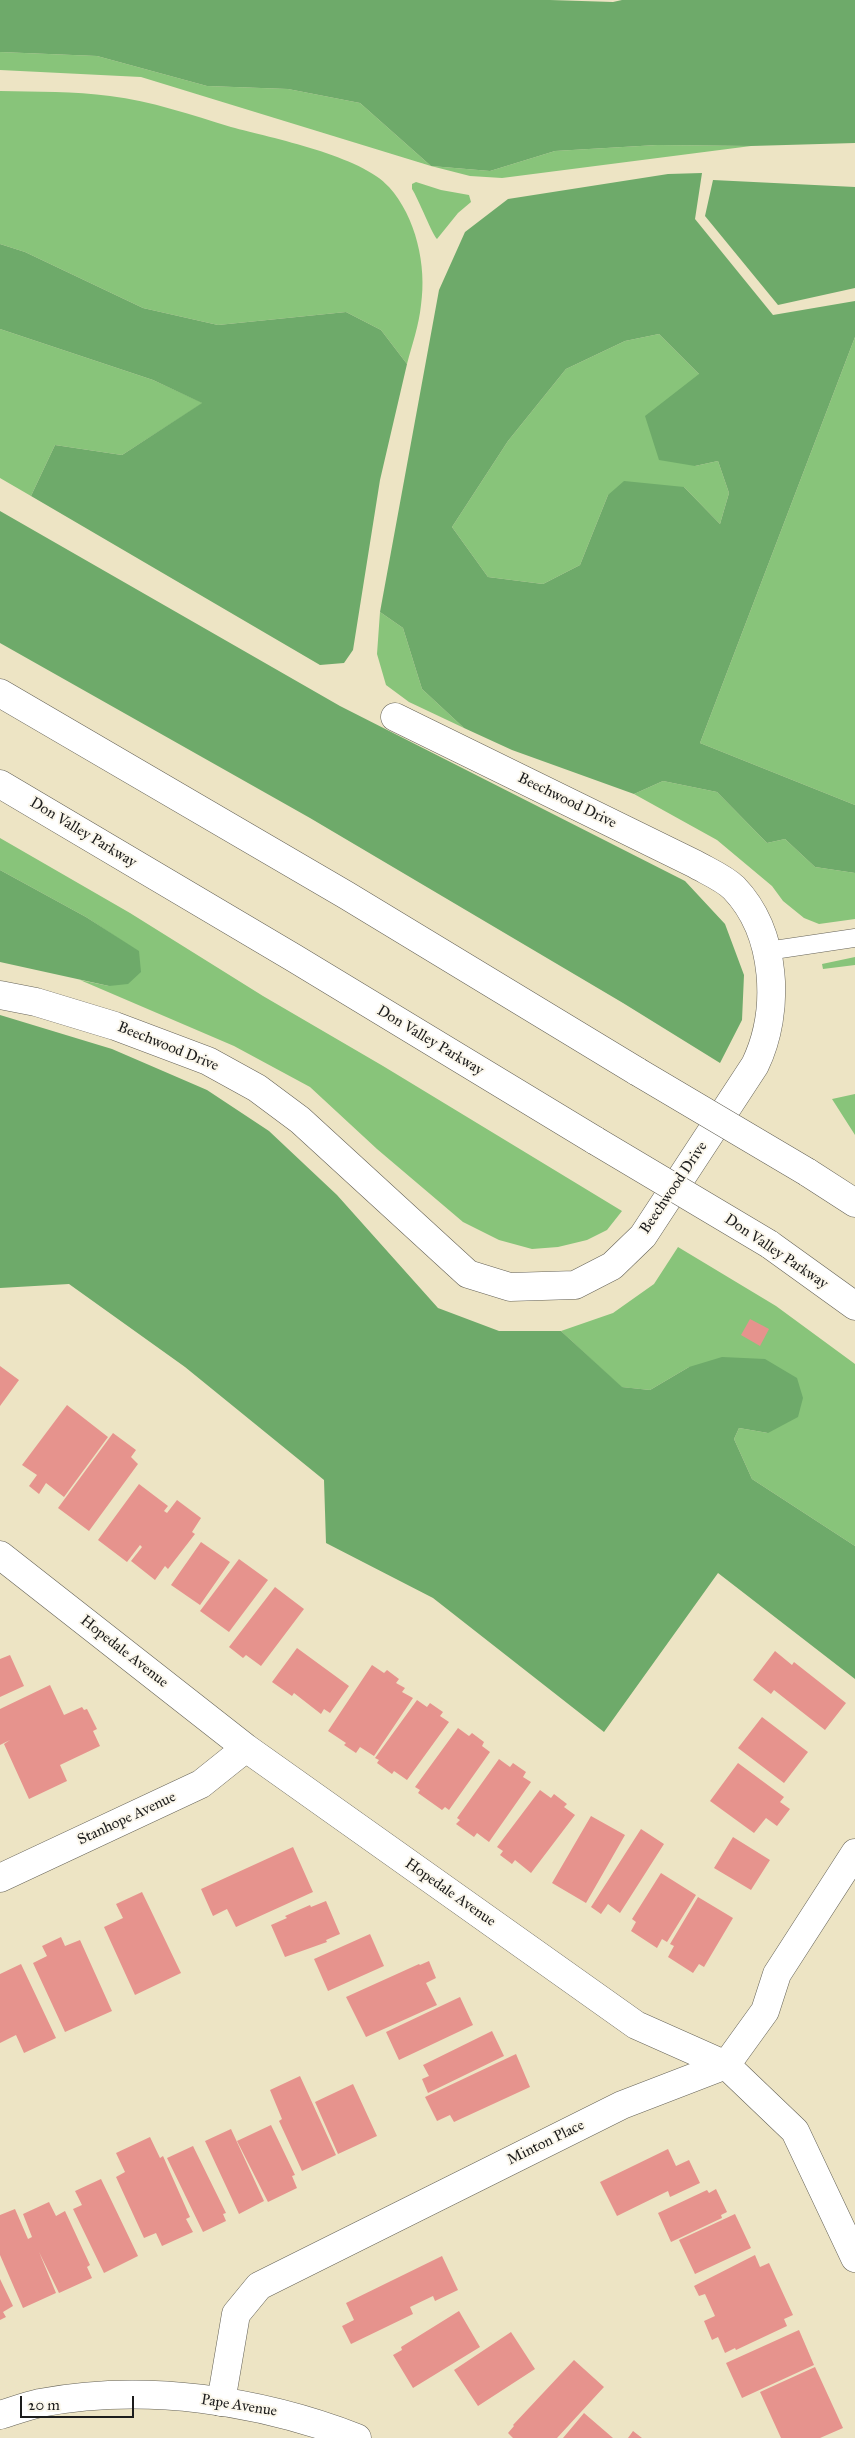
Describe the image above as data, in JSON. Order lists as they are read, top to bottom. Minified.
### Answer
{"streets":{"main road":["Beechwood Drive","Don Valley Parkway","Hopedale Avenue","Stanhope Avenue","Minton Place","Pape Avenue"]},"crossings":[["Hopedale Avenue","Stanhope Avenue"],["Hopedale Avenue","Minton Place"],["Minton Place","Pape Avenue"]],"scale_bar":"20 m"}
